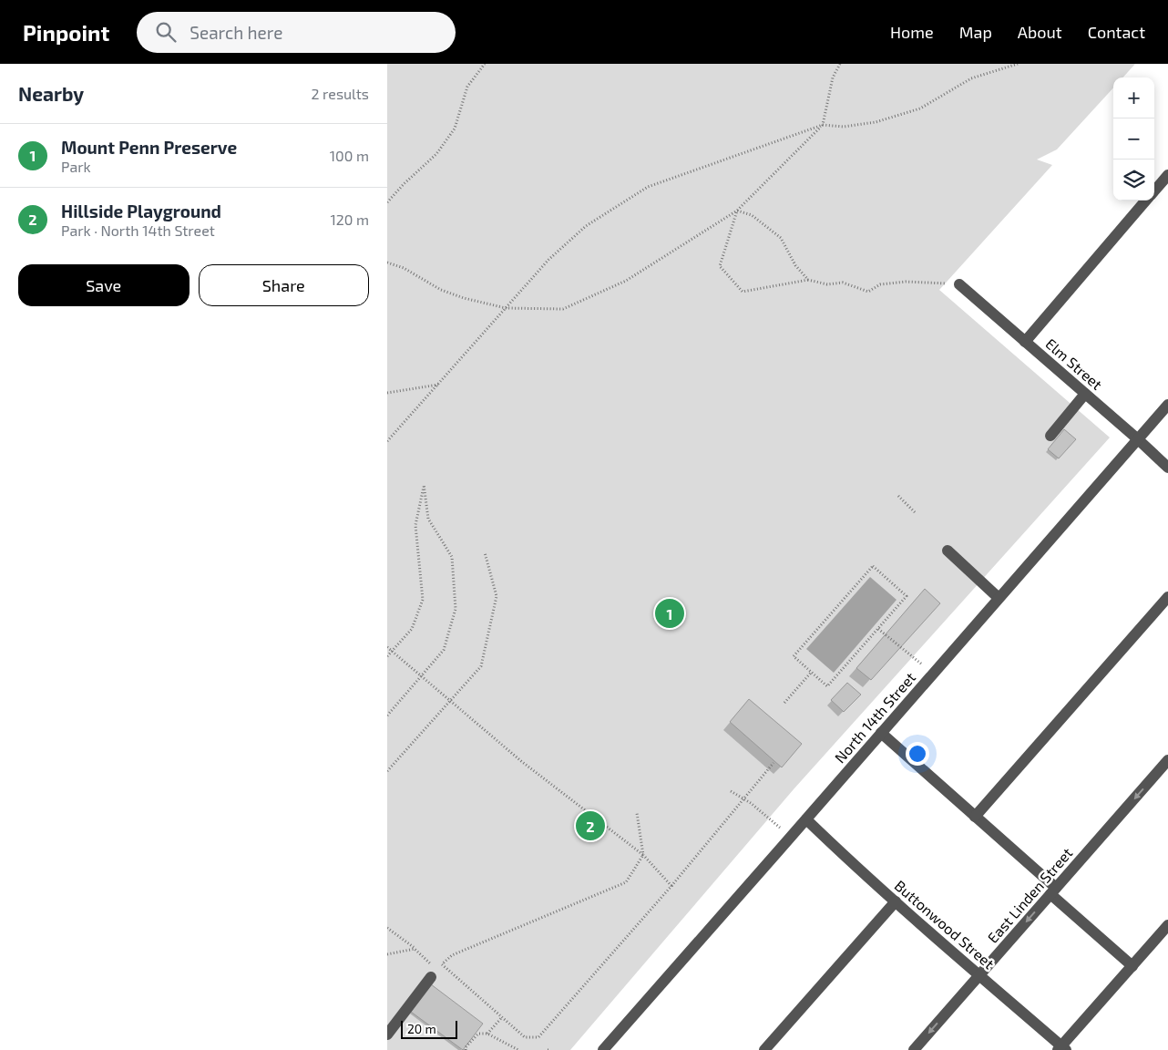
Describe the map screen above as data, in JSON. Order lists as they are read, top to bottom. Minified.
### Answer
{"streets":{"street":["Elm Street","North 14th Street","East Linden Street","Buttonwood Street"]},"crossings":[["Elm Street","North 14th Street"],["North 14th Street","Buttonwood Street"],["East Linden Street","Buttonwood Street"]],"one_way":["East Linden Street"],"scale_bar":"20 m","page":{"header":"Pinpoint","search":"Search here","nav":["Home","Map","About","Contact"],"heading":["Nearby","2 results"],"map_buttons":["+","−"],"list":[{"mark":"1","name":"Mount Penn Preserve","note":"Park","value":"100 m"},{"mark":"2","name":"Hillside Playground","note":"Park · North 14th Street","value":"120 m"}],"buttons":["Save","Share"],"pins":["1","2"],"scale":"20 m"}}
